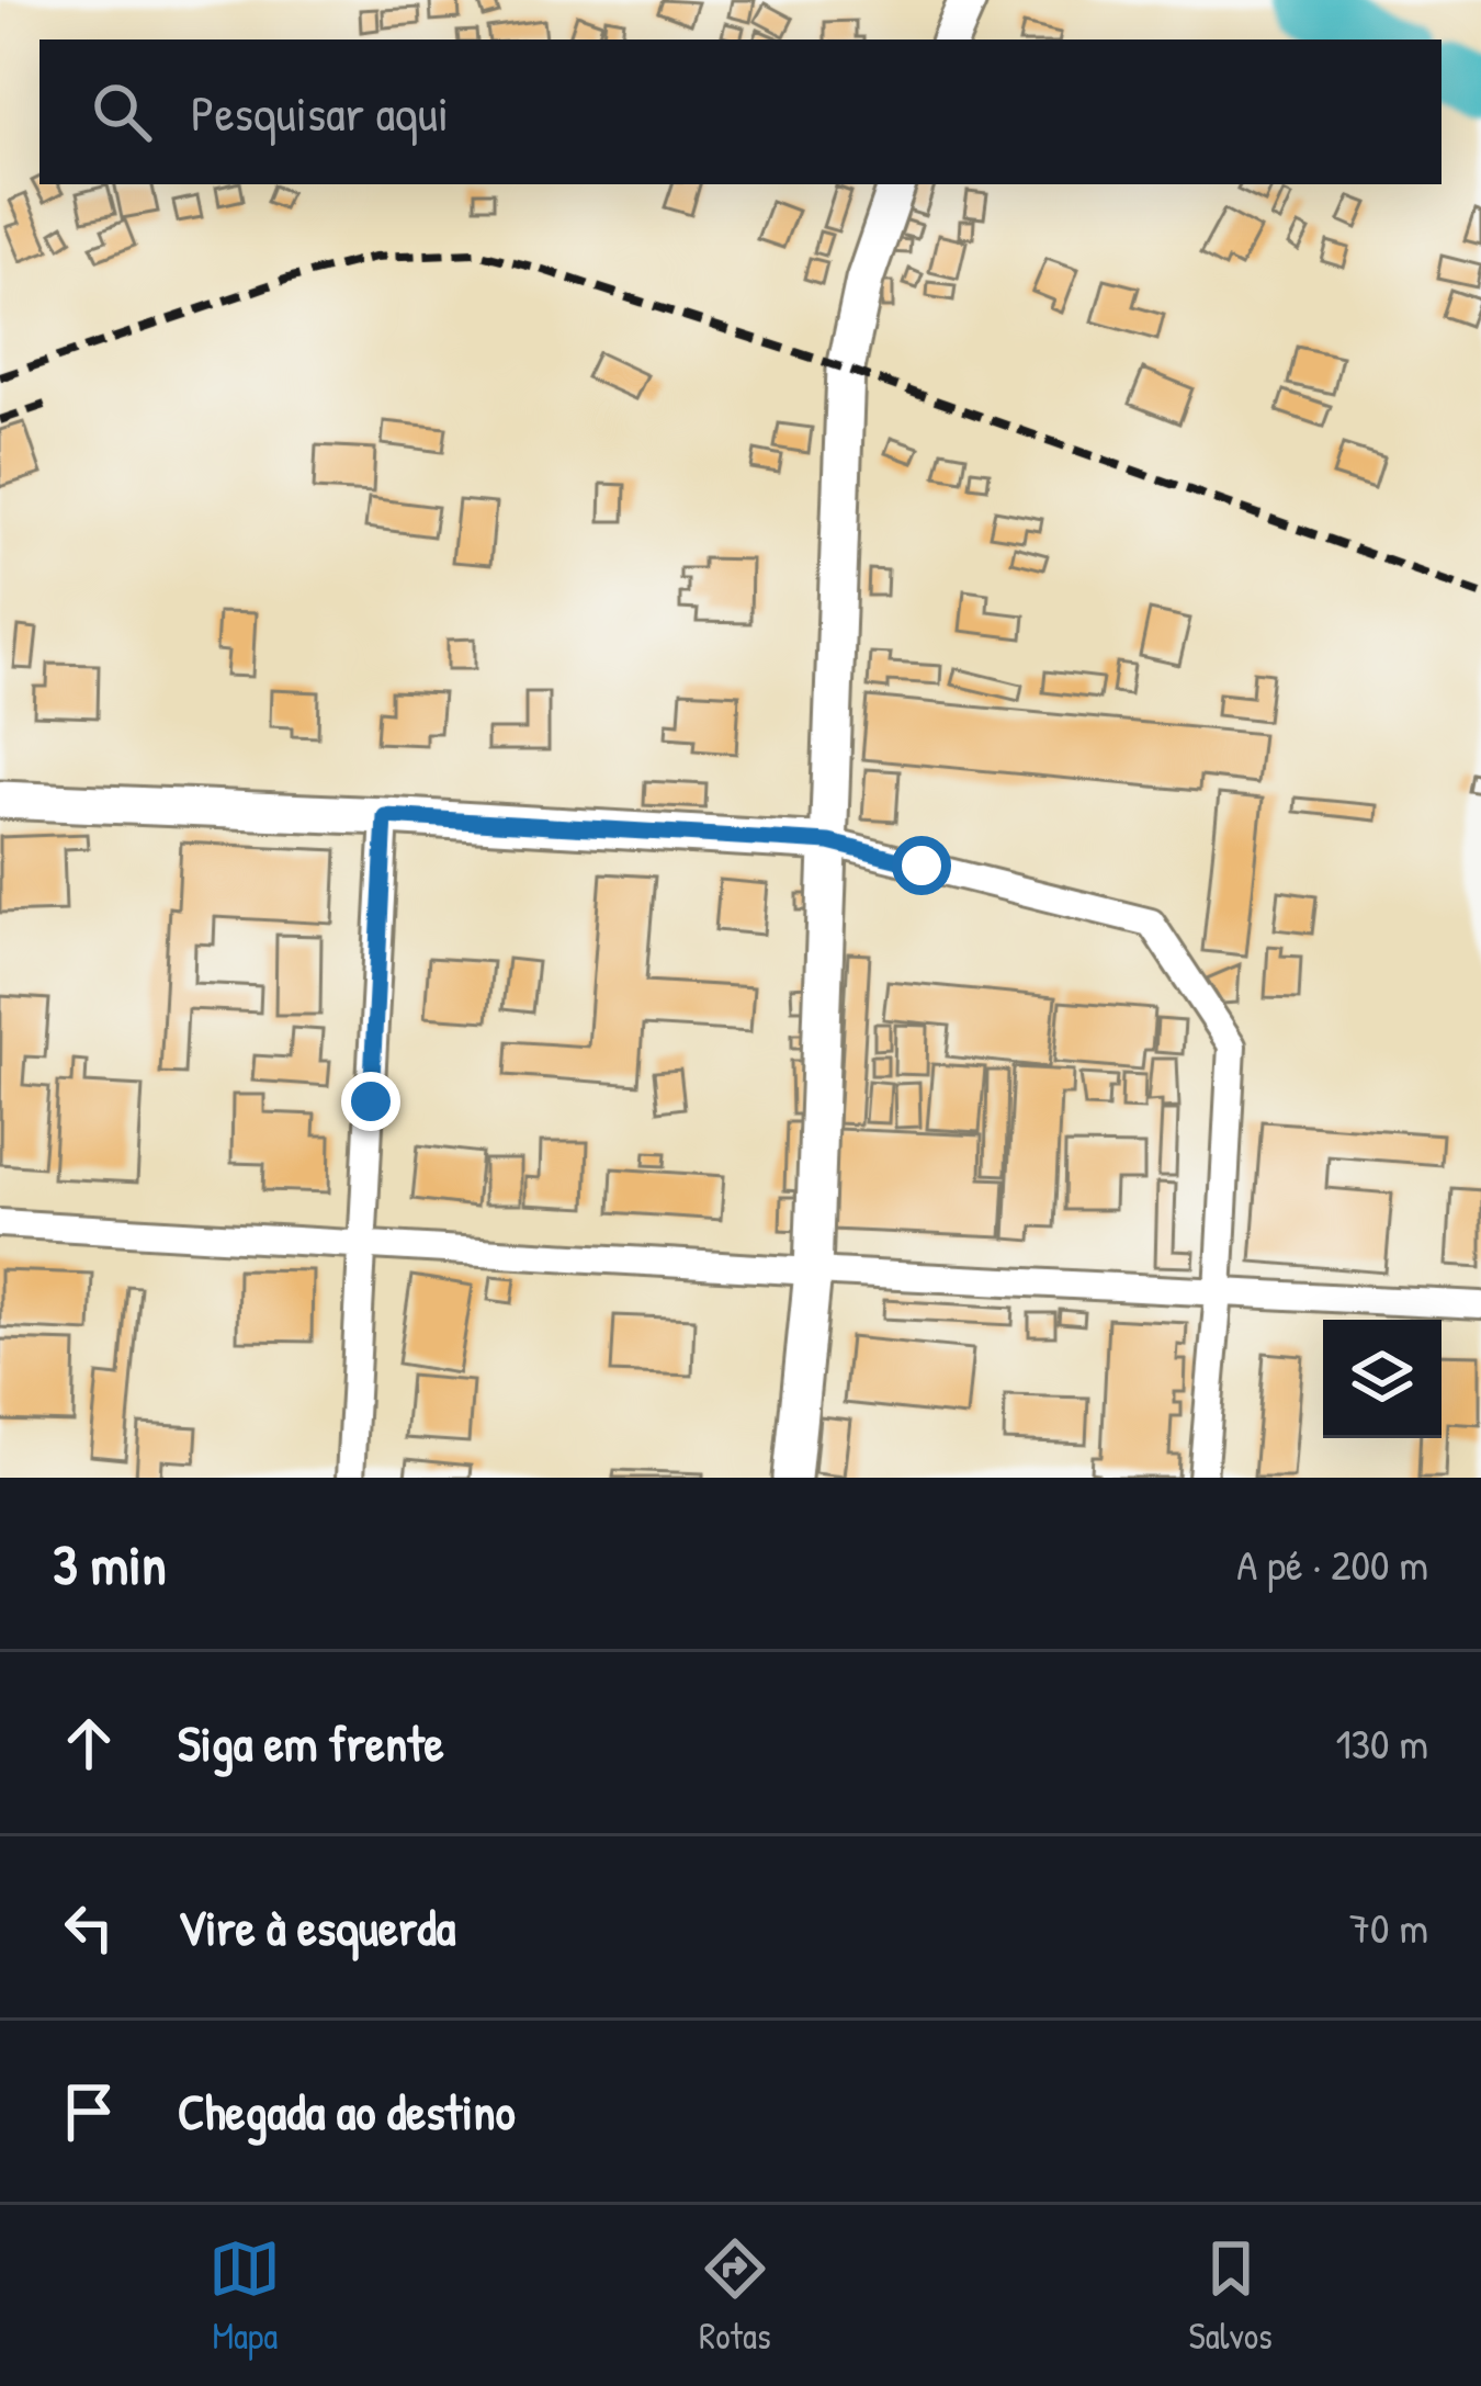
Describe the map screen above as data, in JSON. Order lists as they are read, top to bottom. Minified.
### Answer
{"page":{"search":"Pesquisar aqui","heading":["3 min","A pé · 200 m"],"list":[["Siga em frente","130 m"],["Vire à esquerda","70 m"],"Chegada ao destino"],"nav":["Mapa","Rotas","Salvos"]}}
